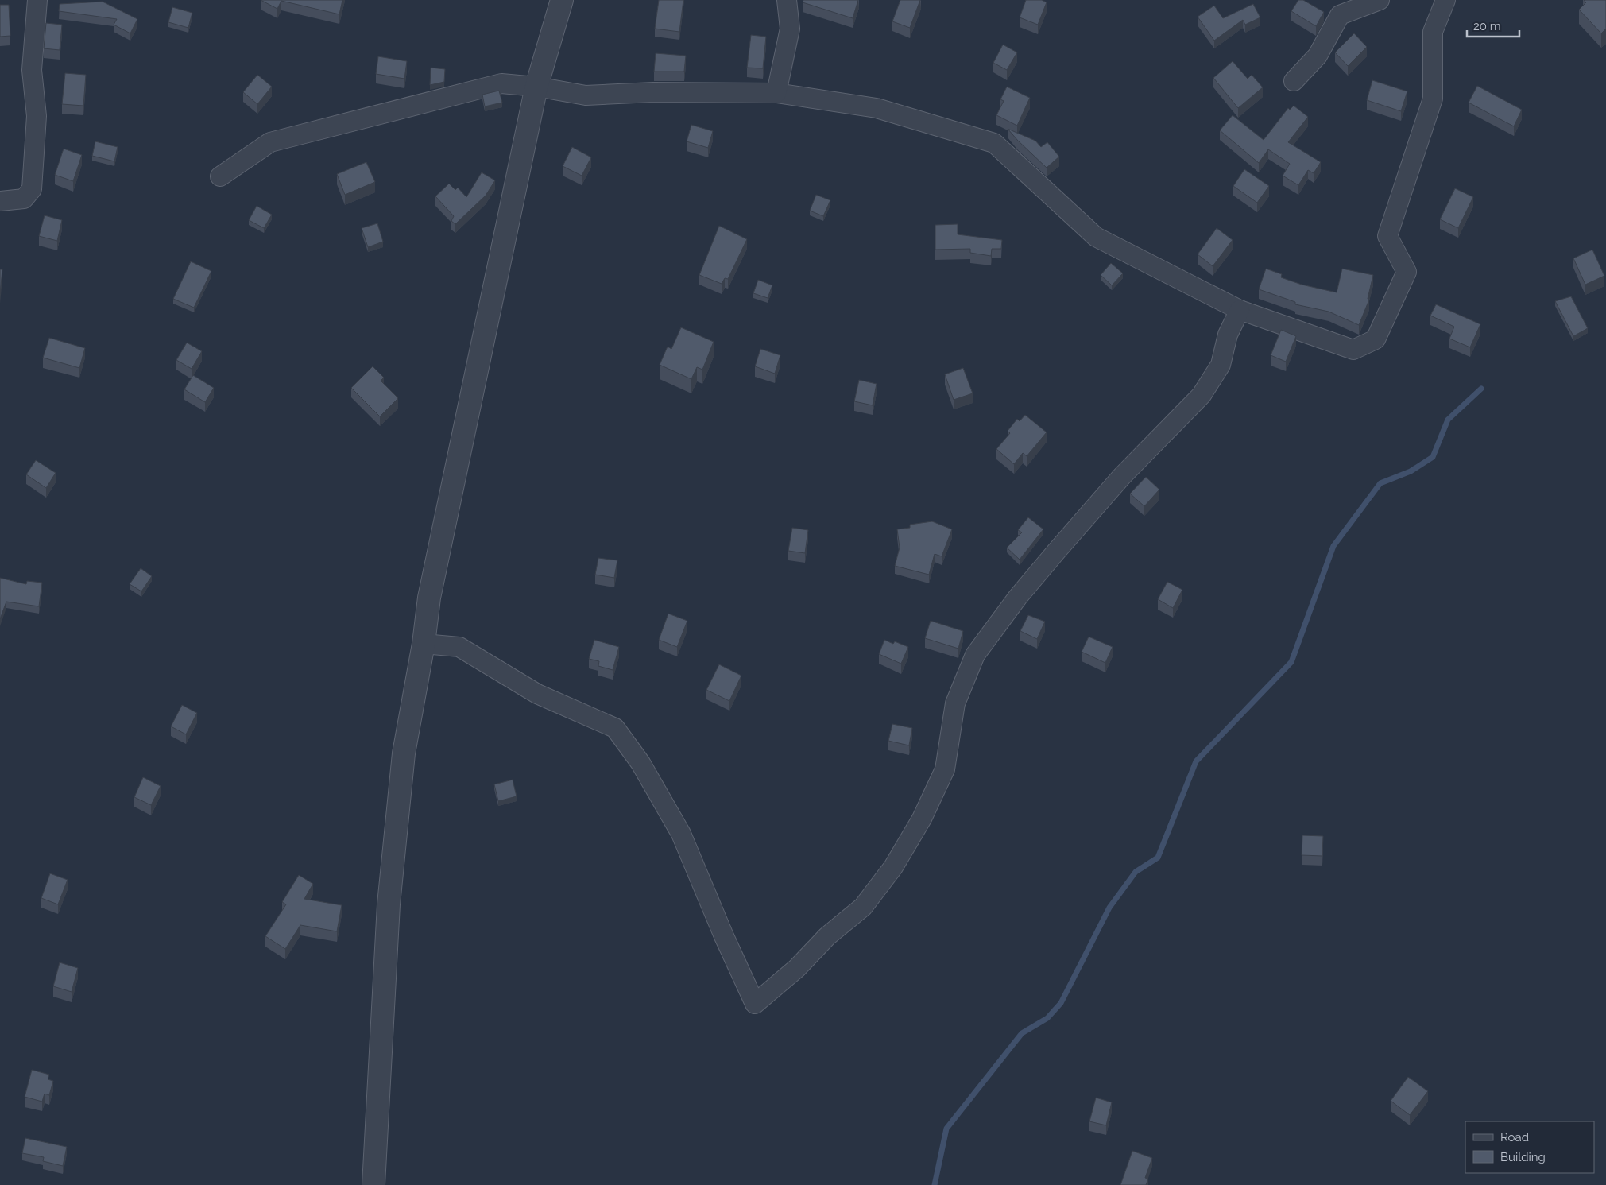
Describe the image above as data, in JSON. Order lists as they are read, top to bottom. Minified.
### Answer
{"legend":["Road","Building"],"scale_bar":"20 m"}
